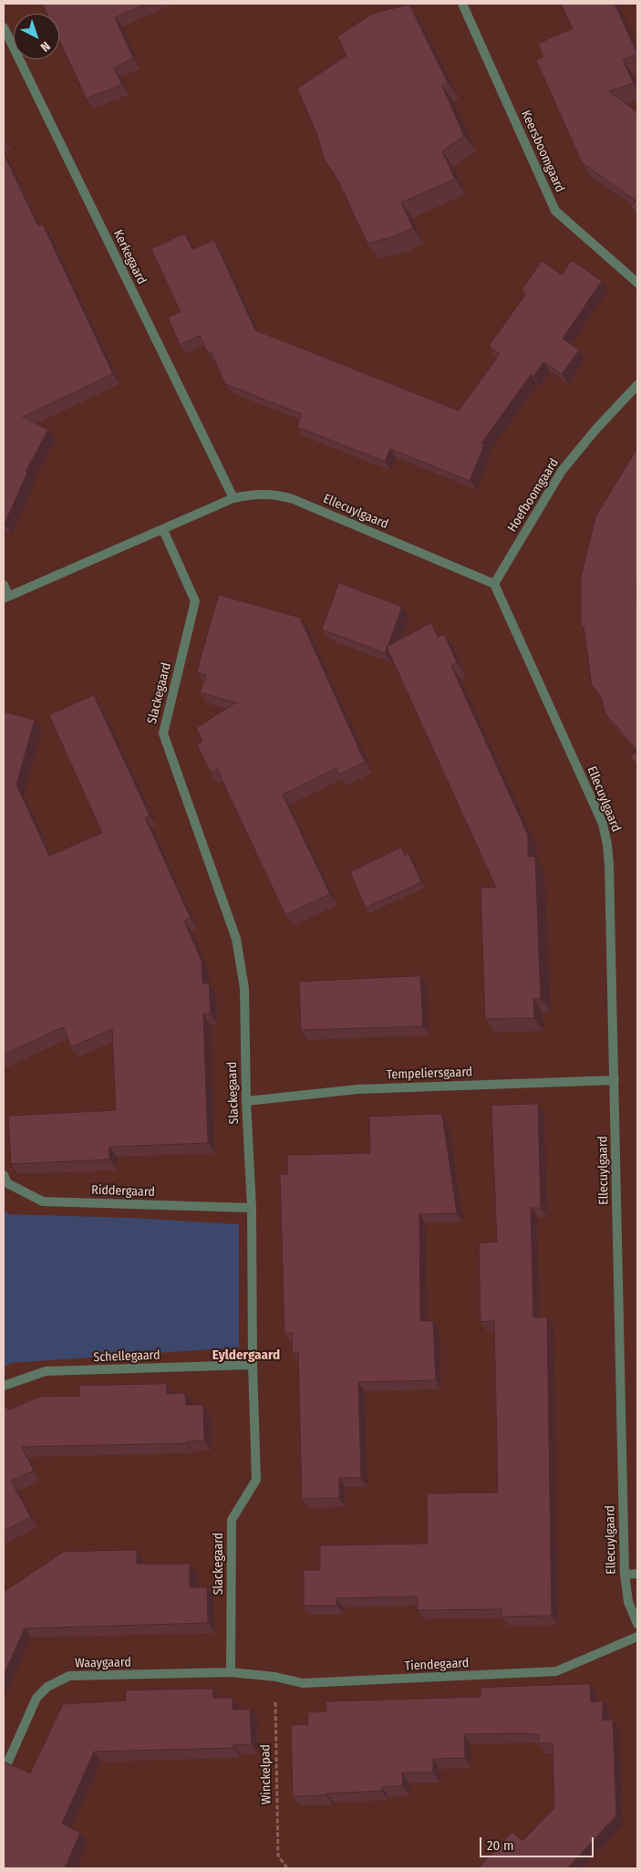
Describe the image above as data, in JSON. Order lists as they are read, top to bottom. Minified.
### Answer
{"streets":{"street":["Keersboomgaard","Kerkegaard","Hoefboomgaard","Ellecuylgaard","Slackegaard","Tempeliersgaard","Riddergaard","Schellegaard","Waaygaard","Tiendegaard"],"path":["Winckelpad"]},"crossings":[["Kerkegaard","Ellecuylgaard"],["Hoefboomgaard","Ellecuylgaard"],["Ellecuylgaard","Slackegaard"],["Ellecuylgaard","Tempeliersgaard"],["Slackegaard","Tempeliersgaard"],["Slackegaard","Riddergaard"],["Slackegaard","Schellegaard"],["Slackegaard","Waaygaard"],["Slackegaard","Tiendegaard"],["Waaygaard","Tiendegaard"],["Tiendegaard","Winckelpad"]],"districts":["Eyldergaard"],"scale_bar":"20 m","north":"bottom right"}
